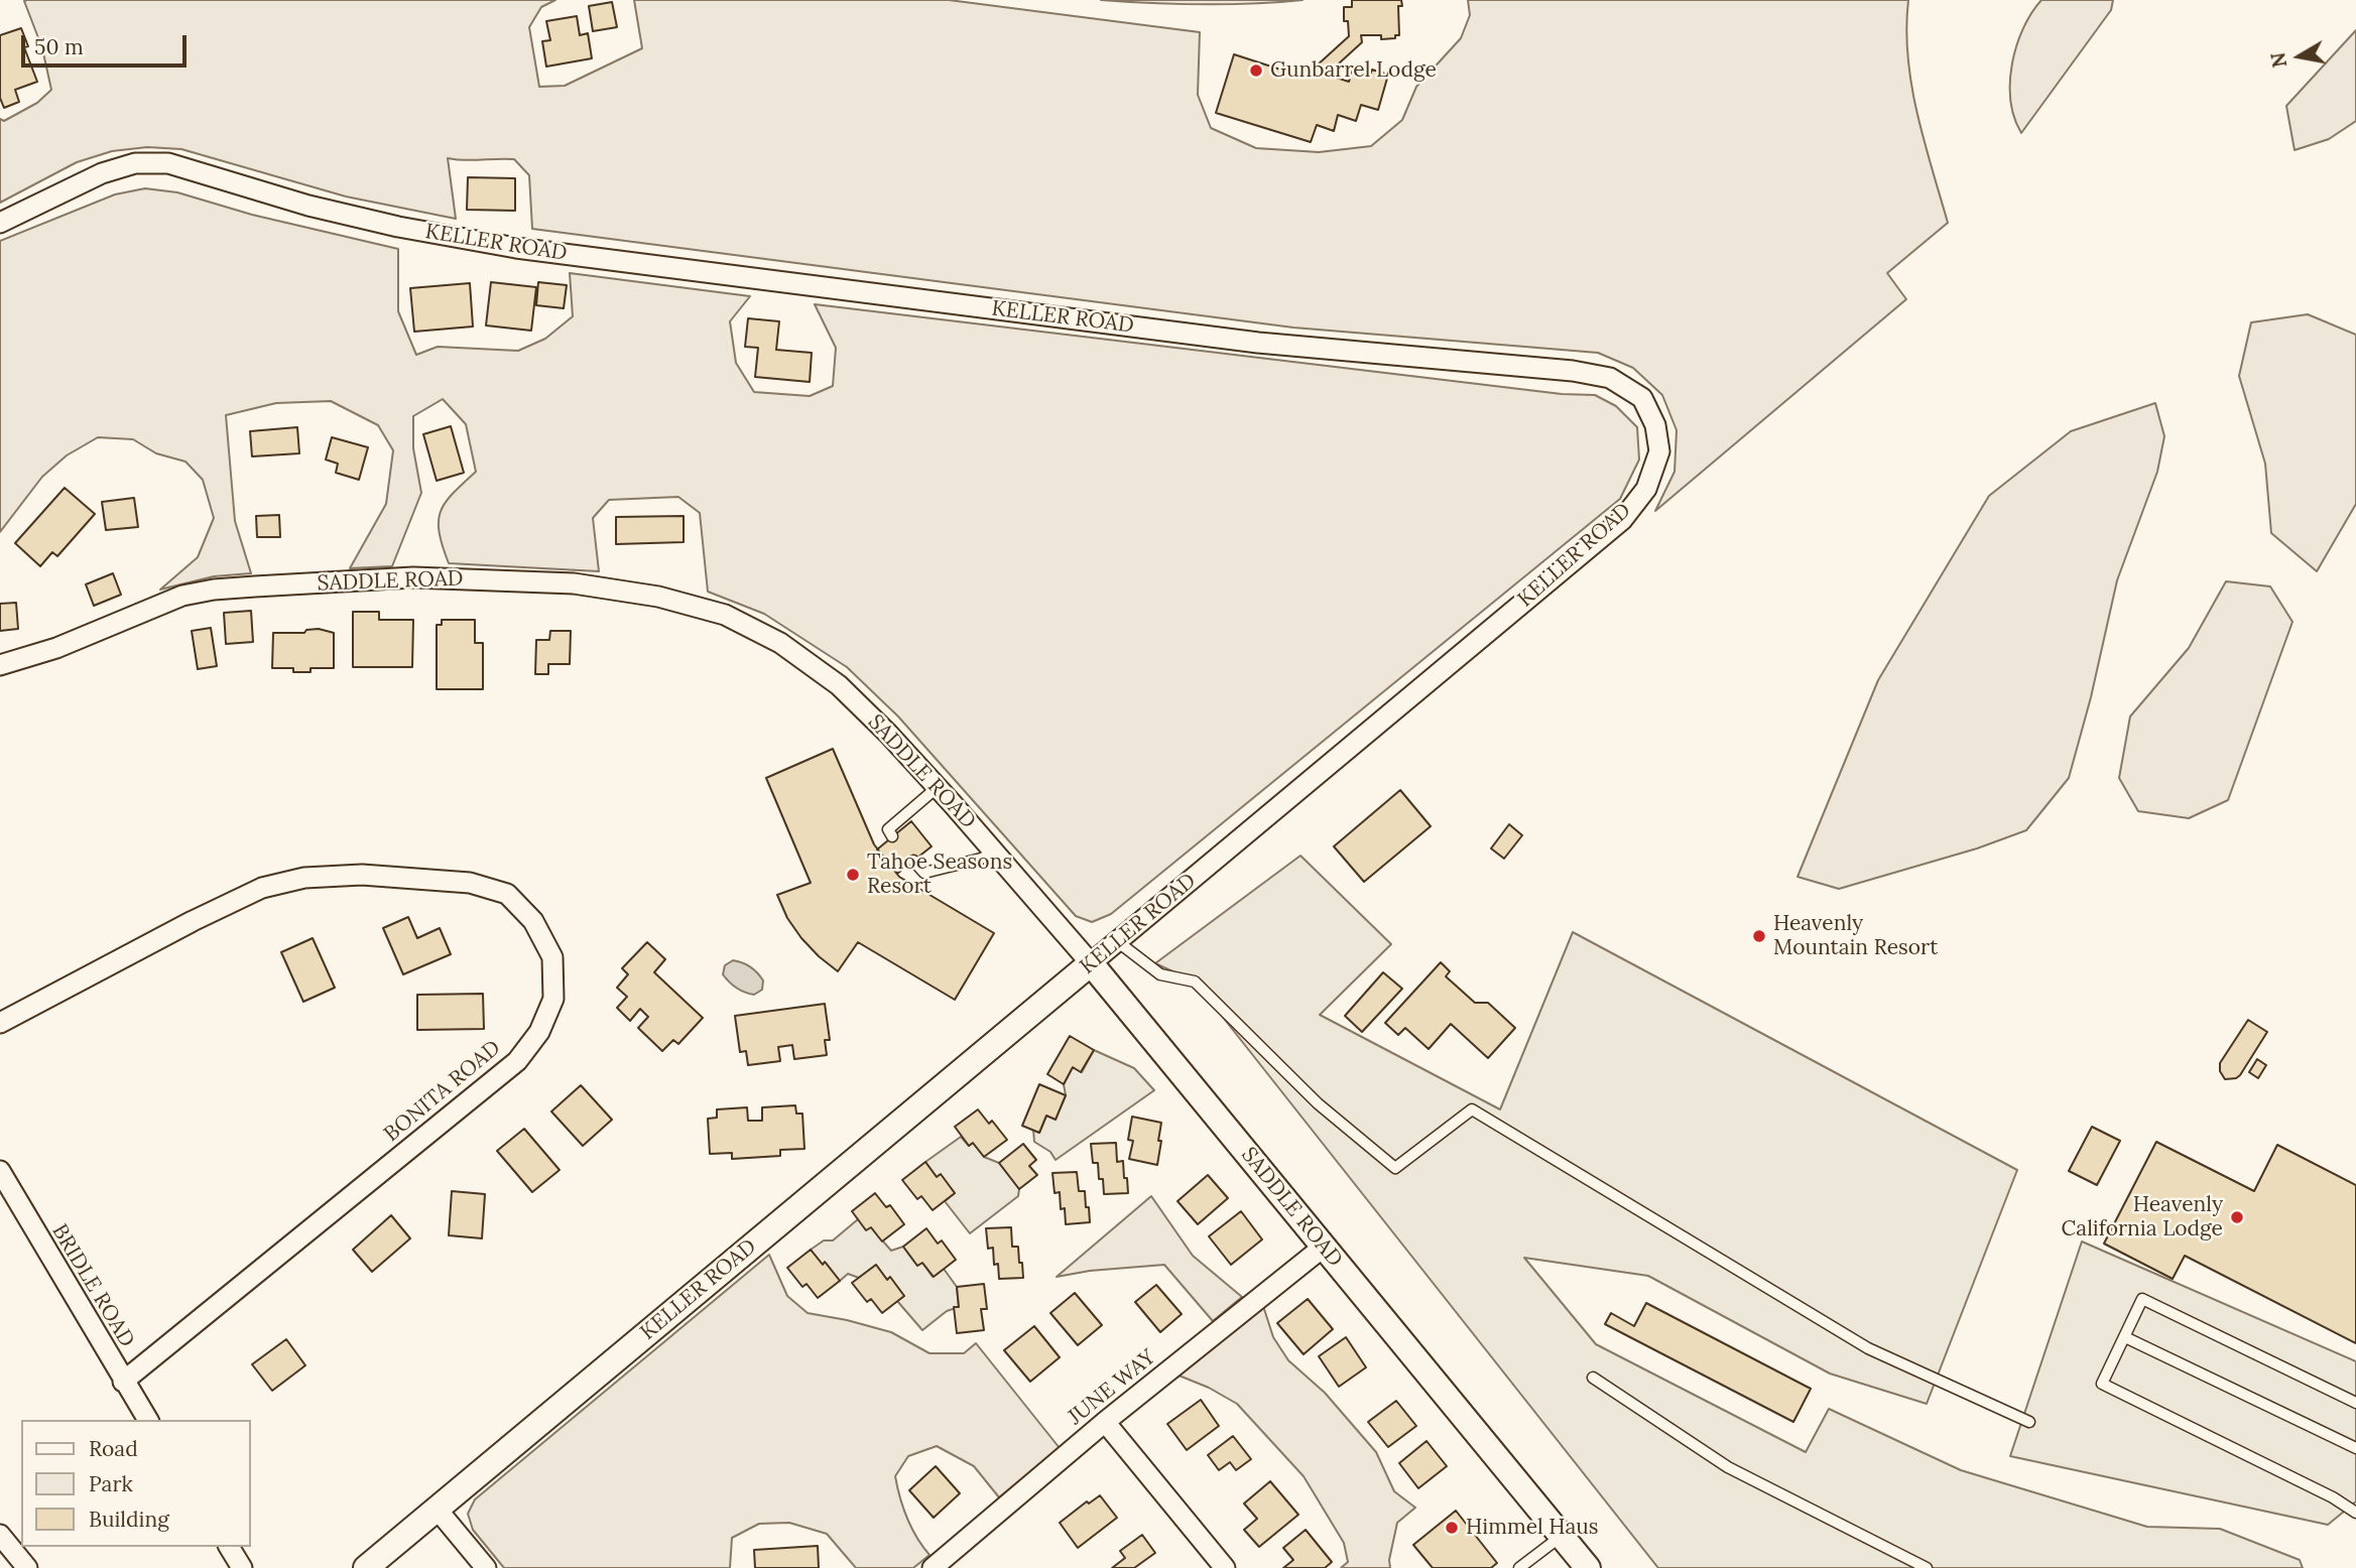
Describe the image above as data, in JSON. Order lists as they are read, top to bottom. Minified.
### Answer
{"streets":{"street":["KELLER ROAD","SADDLE ROAD","BONITA ROAD","BRIDLE ROAD","JUNE WAY"]},"crossings":[["KELLER ROAD","SADDLE ROAD"],["SADDLE ROAD","JUNE WAY"],["BONITA ROAD","BRIDLE ROAD"]],"places":["Gunbarrel Lodge","Tahoe Seasons Resort","Heavenly Mountain Resort","Heavenly California Lodge","Himmel Haus"],"legend":["Road","Park","Building"],"scale_bar":"50 m","north":"left"}
